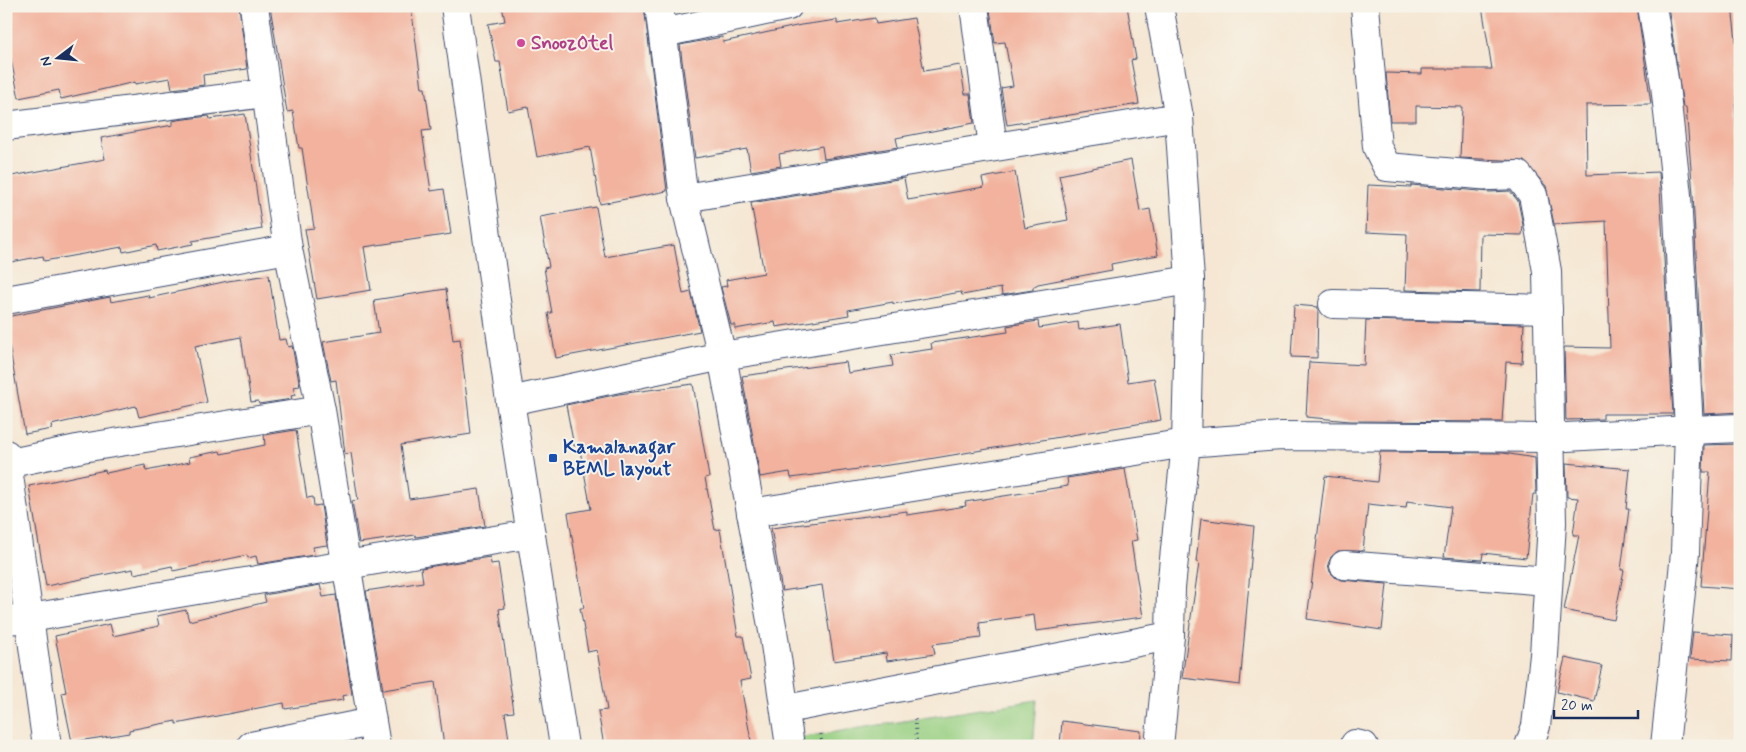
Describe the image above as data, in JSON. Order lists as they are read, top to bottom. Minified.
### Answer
{"places":{"other":["SnoozOtel"],"transit":["Kamalanagar BEML layout"]},"scale_bar":"20 m","north":"left"}
